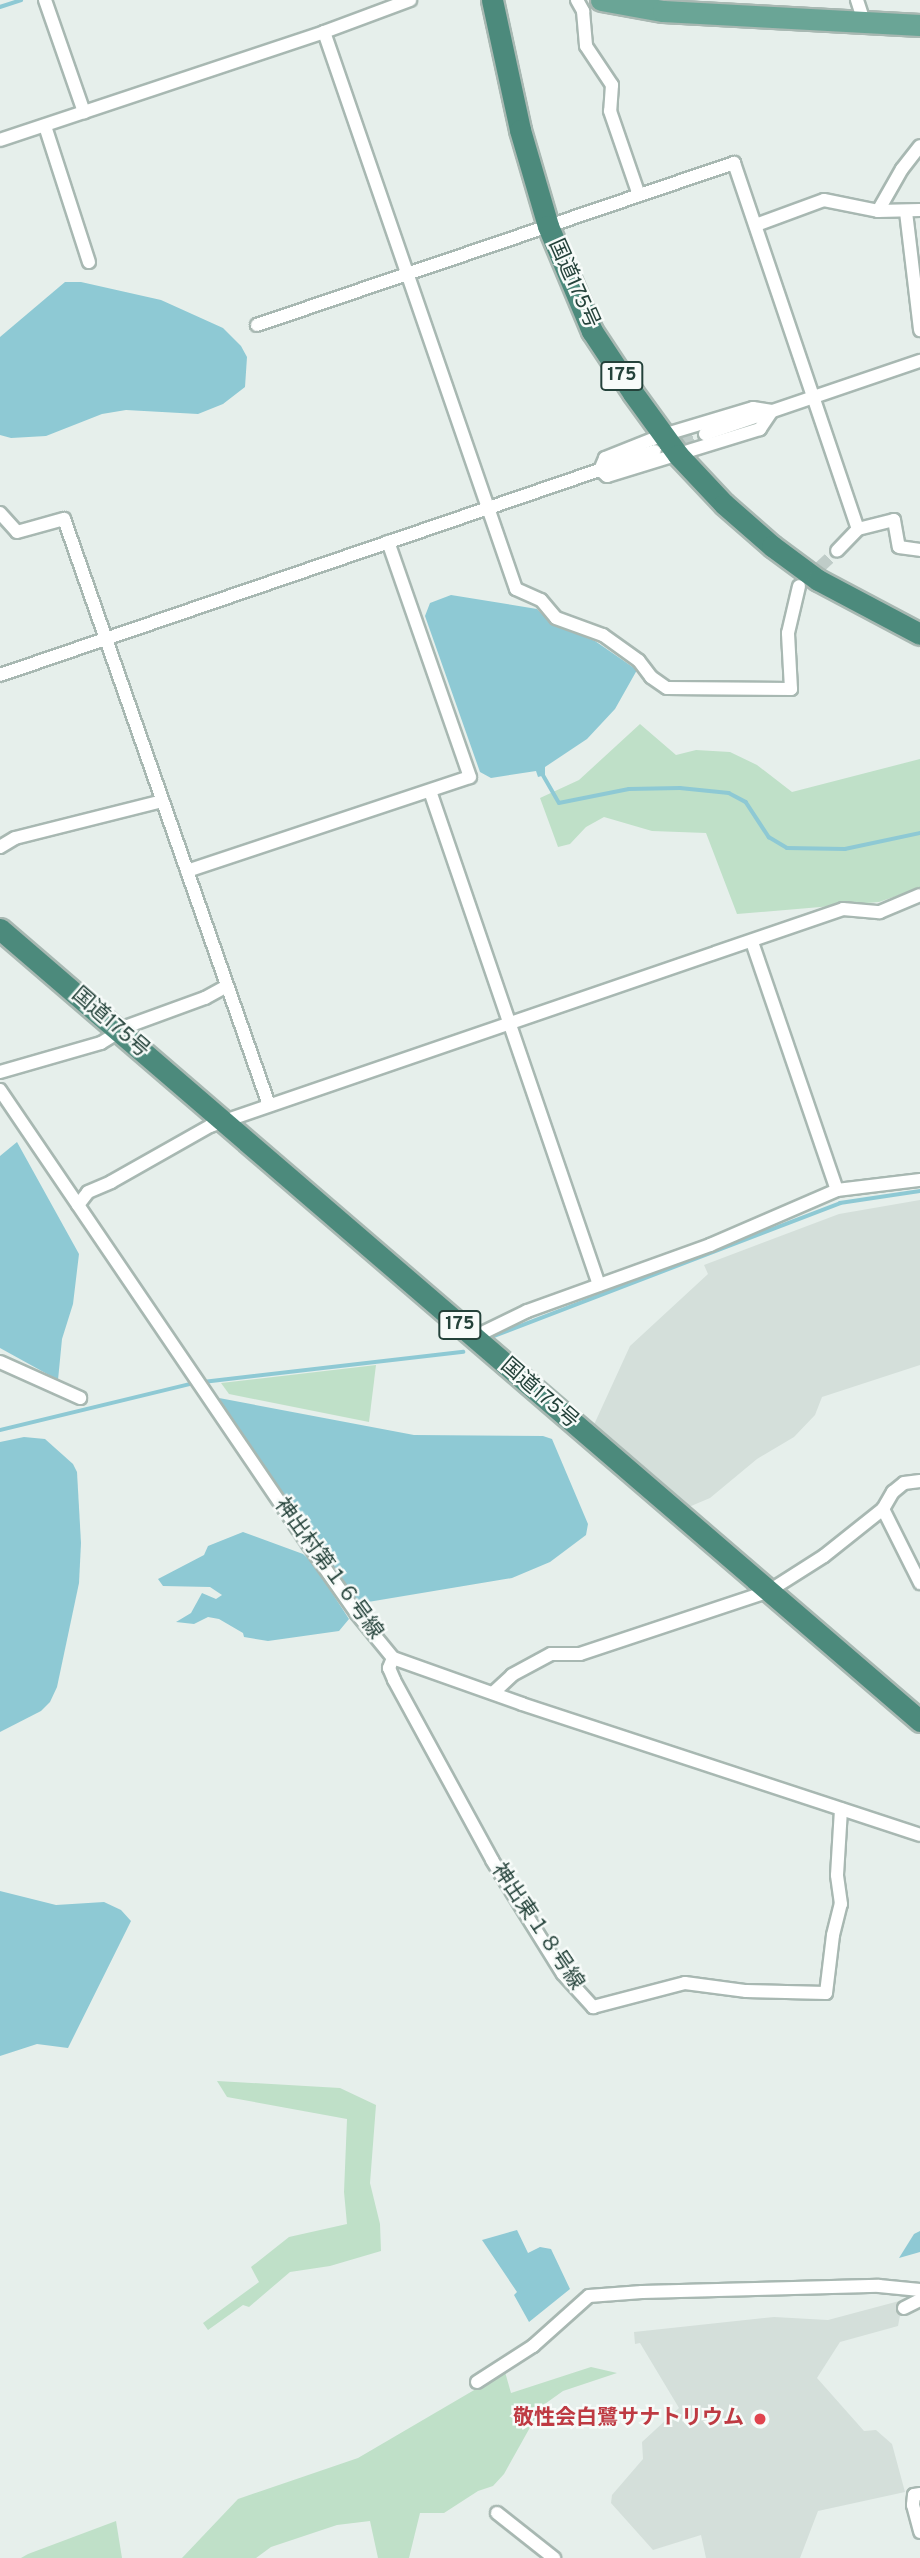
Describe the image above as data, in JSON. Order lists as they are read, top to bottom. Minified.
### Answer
{"streets":{"highway":["国道175号","175"],"street":["神出村第１６号線","神出東１８号線"]},"crossings":[["神出村第１６号線","神出東１８号線"]],"places":["敬性会白鷺サナトリウム"]}
